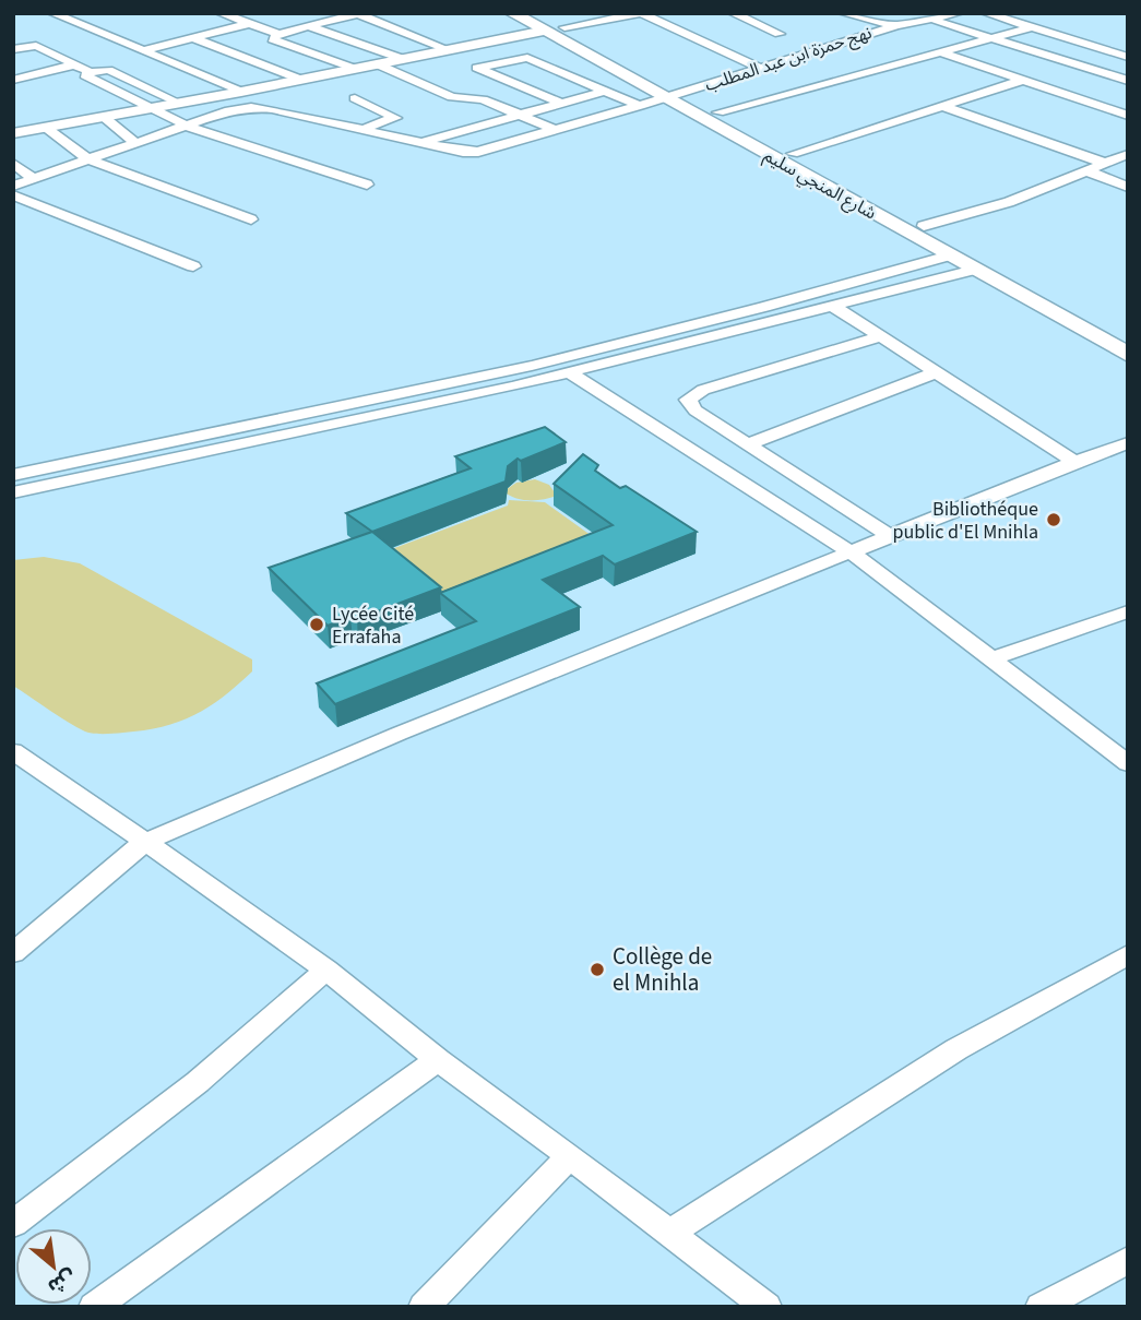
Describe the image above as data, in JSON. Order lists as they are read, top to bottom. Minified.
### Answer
{"streets":{"main road":["شارع المنجي سليم"],"street":["نهج حمزة ابن عبد المطلب"]},"crossings":[["نهج حمزة ابن عبد المطلب","شارع المنجي سليم"]],"places":["Bibliothéque public d'El Mnihla","Lycée Cité Errafaha","Collège de el Mnihla"],"north":"bottom right"}
